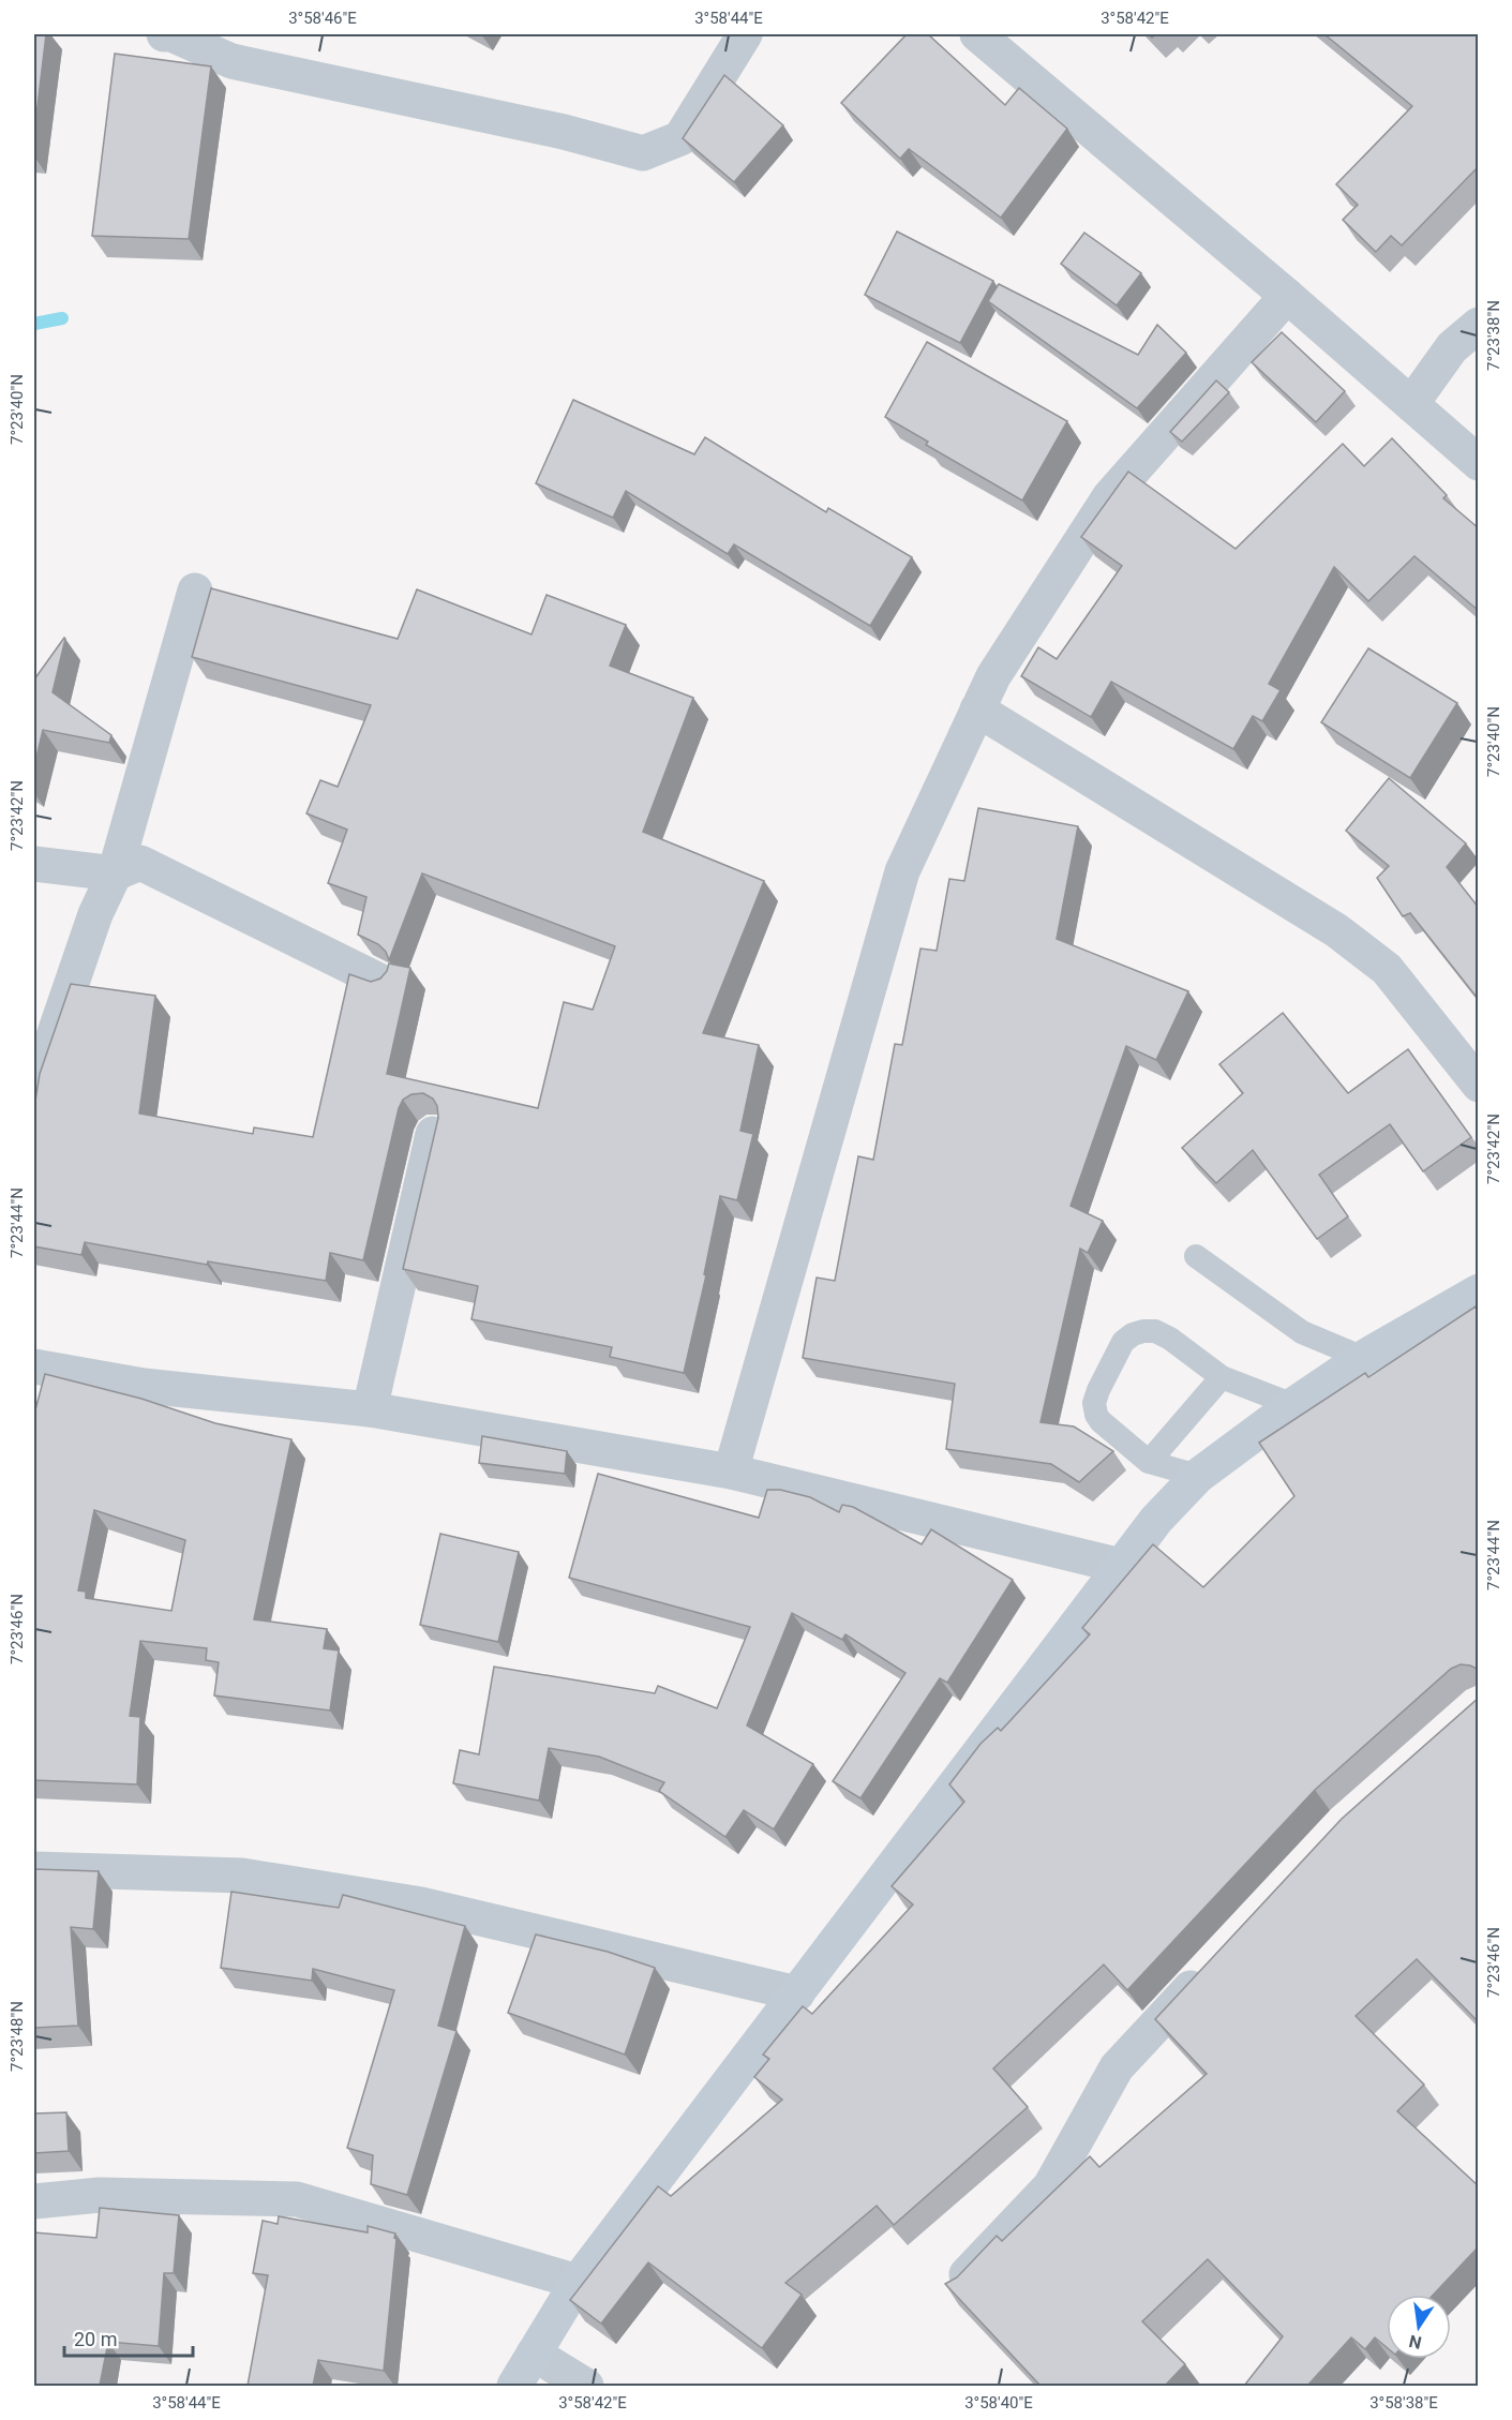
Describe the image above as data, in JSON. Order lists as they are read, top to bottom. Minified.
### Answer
{"scale_bar":"20 m","north":"bottom","coordinates":["3°58'46\"E","3°58'44\"E","3°58'42\"E","7°23'38\"N","7°23'40\"N","7°23'42\"N","7°23'44\"N","7°23'46\"N","7°23'48\"N","3°58'40\"E","3°58'38\"E"]}
